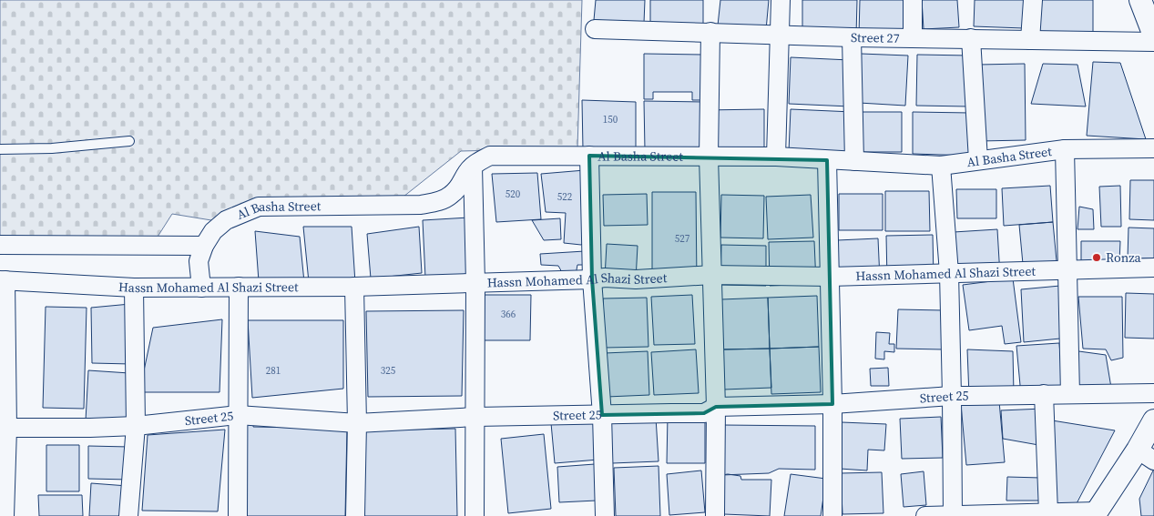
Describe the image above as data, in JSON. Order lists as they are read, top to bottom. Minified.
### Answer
{"streets":{"street":["Street 27","Al Basha Street","Hassn Mohamed Al Shazi Street","Street 25"]},"crossings":[["Al Basha Street","Hassn Mohamed Al Shazi Street"]],"places":["Ronza"],"house_numbers":["150","520","522","527","366","281","325"]}
